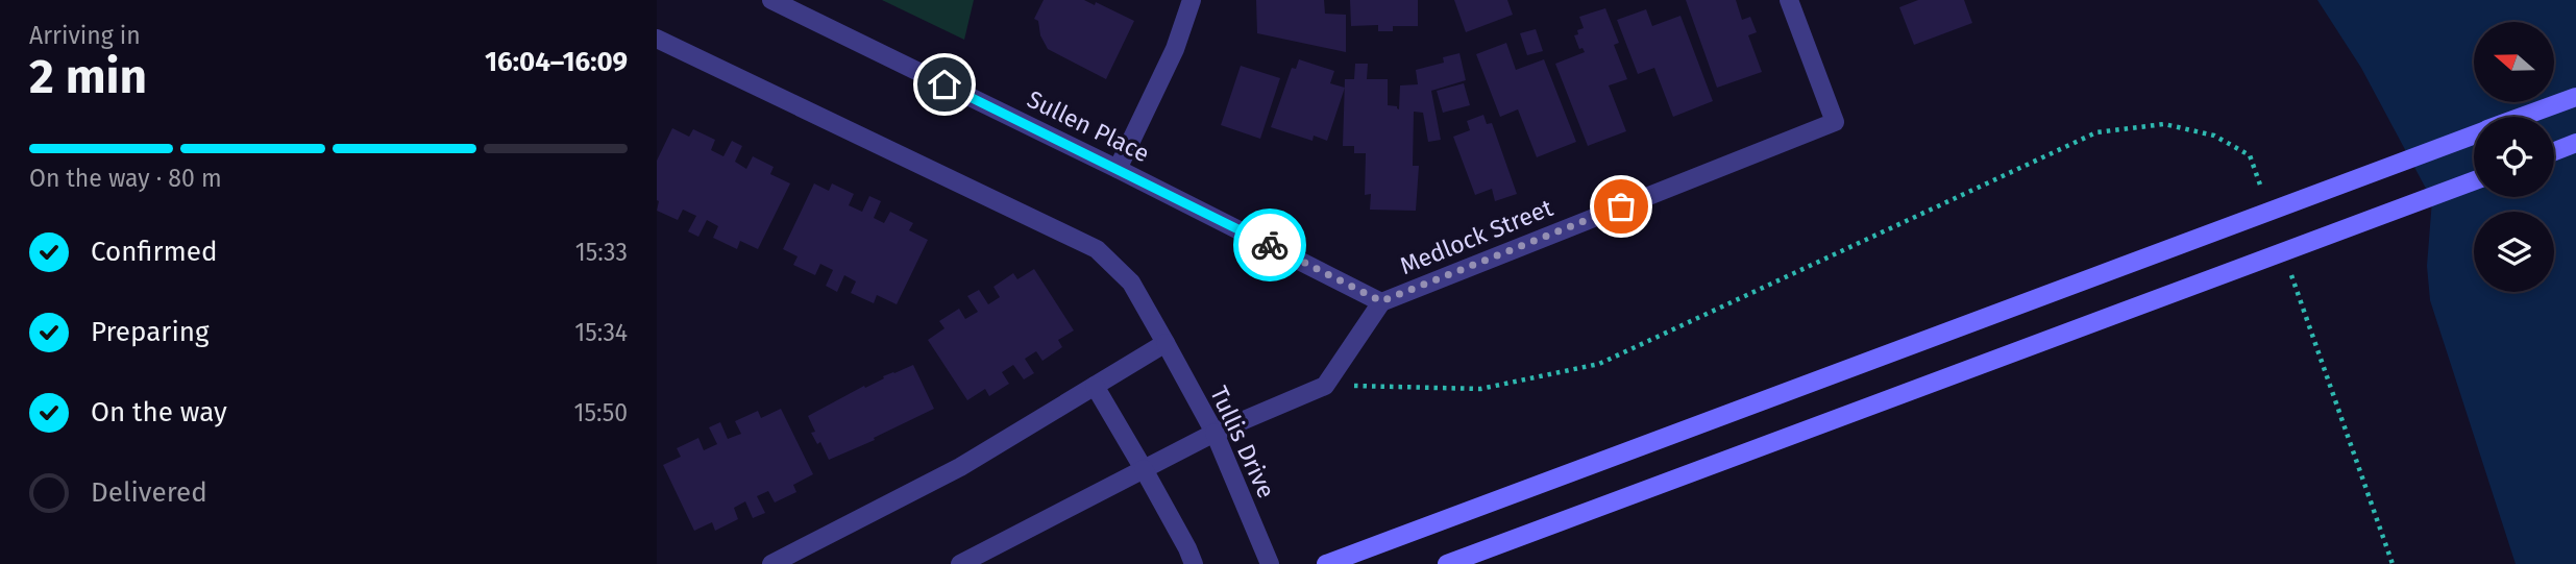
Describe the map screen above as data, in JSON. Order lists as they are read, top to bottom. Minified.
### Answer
{"streets":{"street":["Sullen Place","Medlock Street","Tullis Drive"]},"crossings":[["Sullen Place","Medlock Street"]],"north":"left","page":{"heading":["2 min","Arriving in","16:04–16:09"],"bar":"On the way · 80 m","list":[["Confirmed","15:33"],["Preparing","15:34"],["On the way","15:50"],"Delivered"]}}
